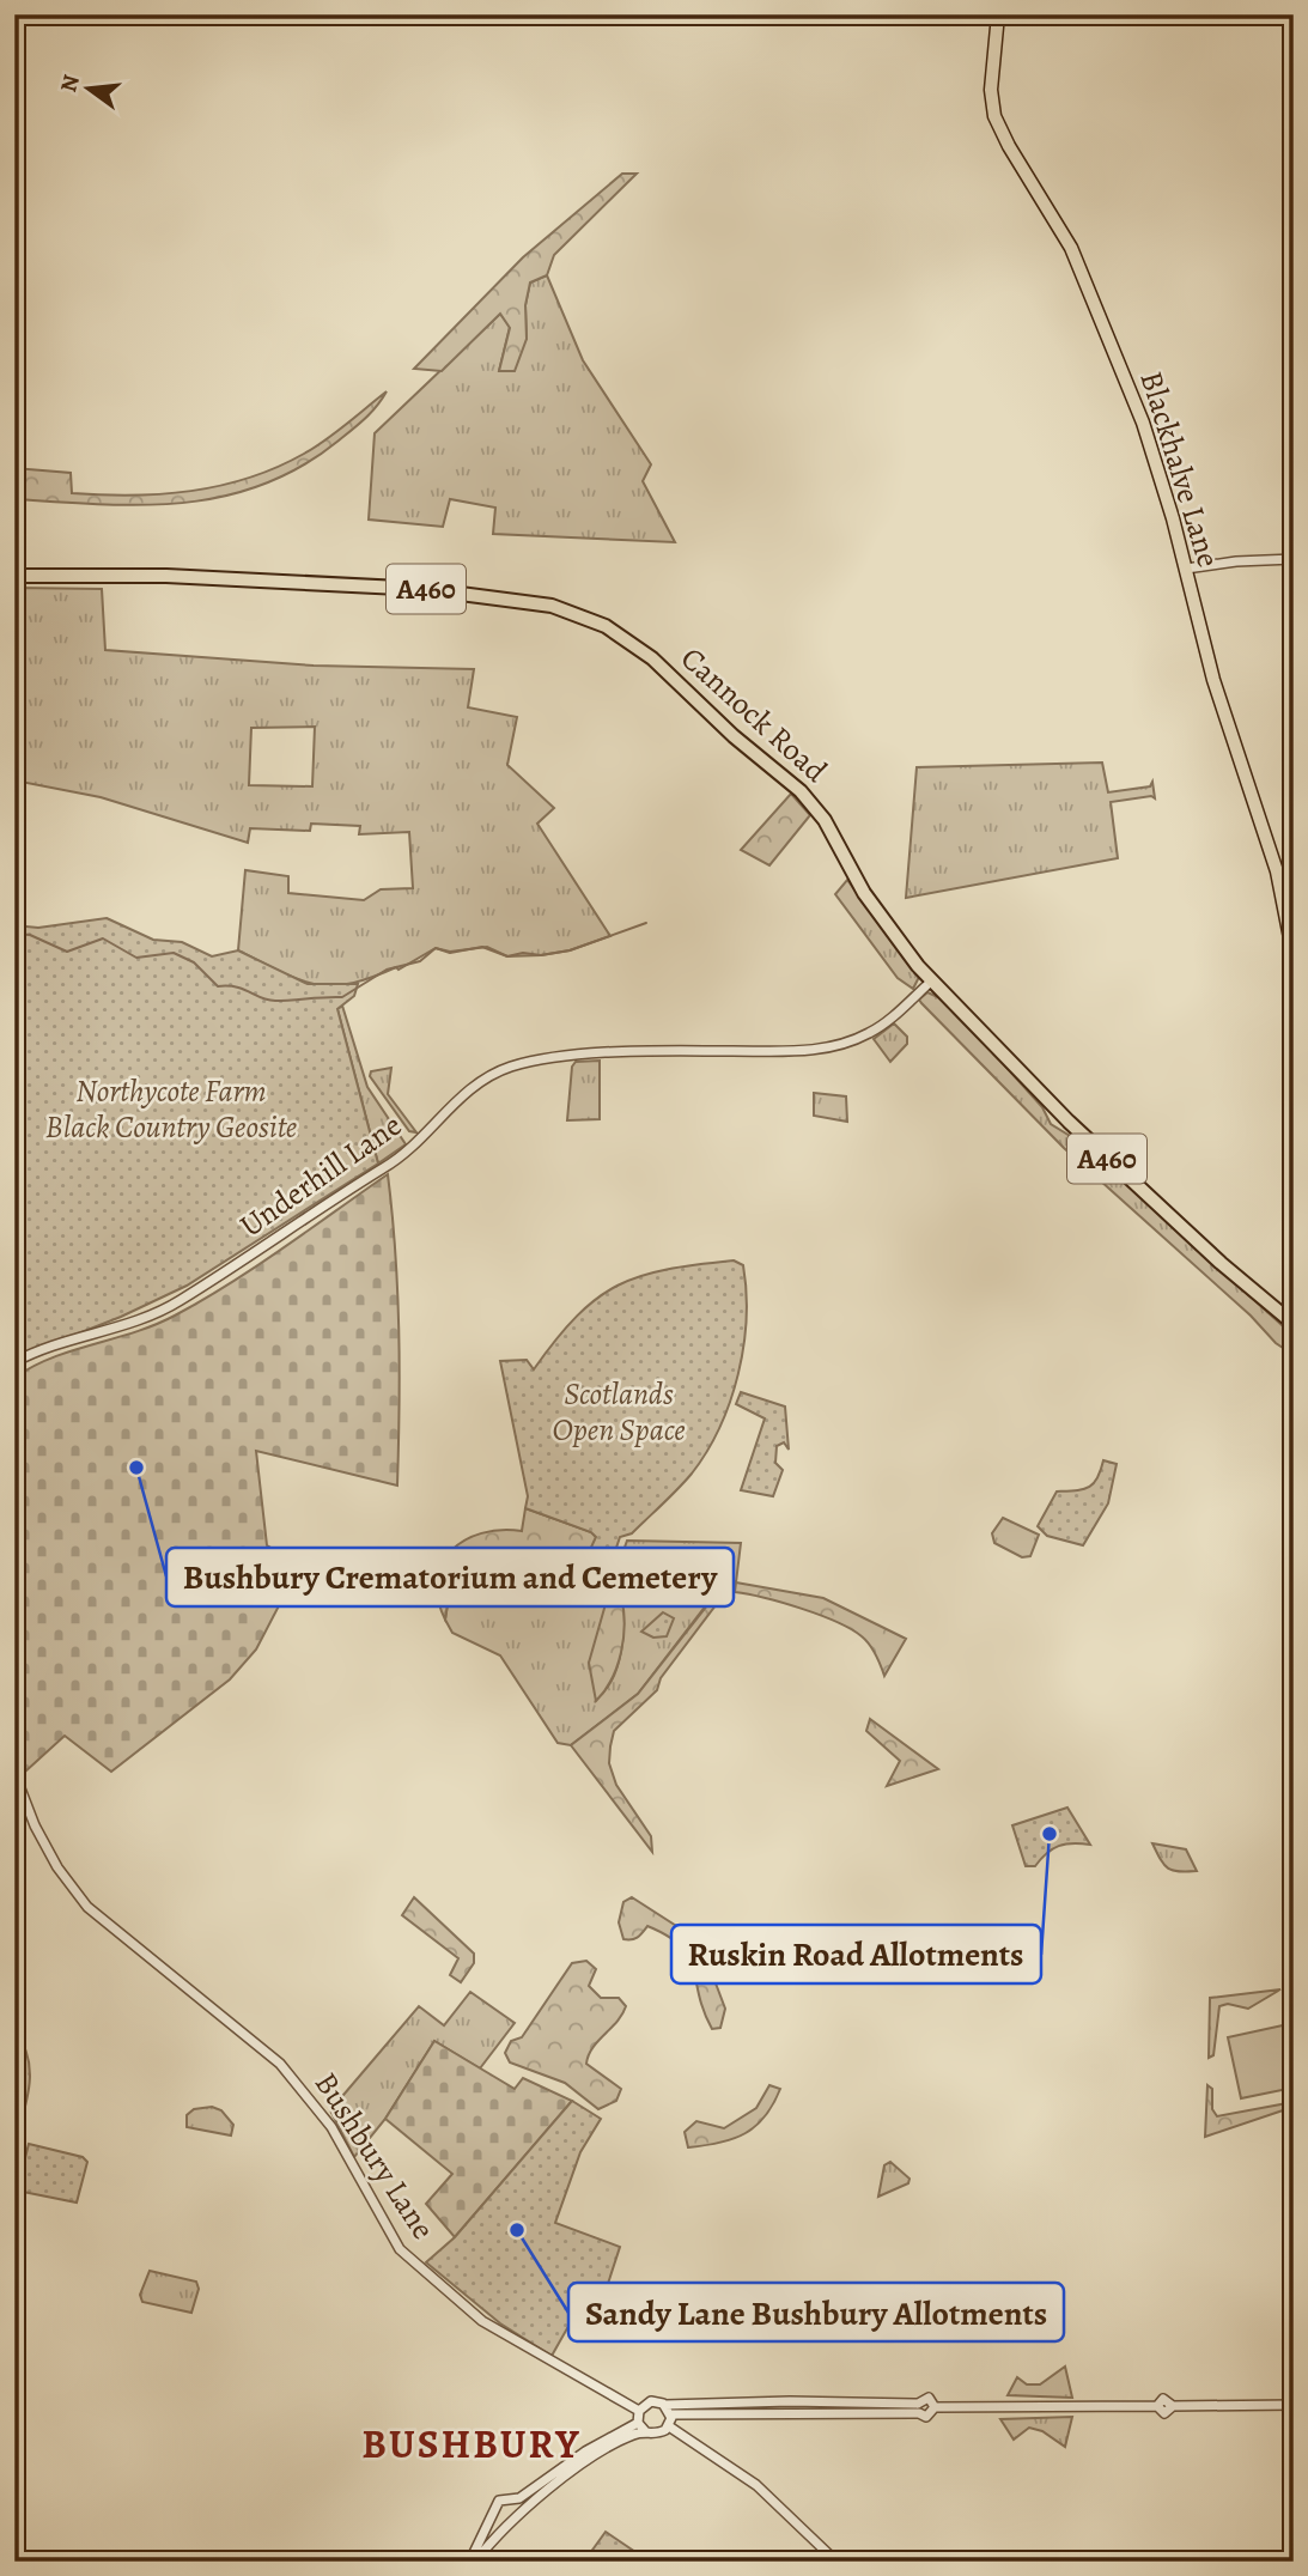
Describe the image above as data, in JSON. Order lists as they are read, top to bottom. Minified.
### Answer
{"streets":{"highway":["A460","Cannock Road"],"main road":["Blackhalve Lane"],"street":["Underhill Lane","Bushbury Lane"]},"crossings":[["Cannock Road","Underhill Lane"]],"districts":["BUSHBURY"],"parks":["Northycote Farm Black Country Geosite","Scotlands Open Space"],"places":["Bushbury Crematorium and Cemetery","Ruskin Road Allotments","Sandy Lane Bushbury Allotments"],"north":"left"}
